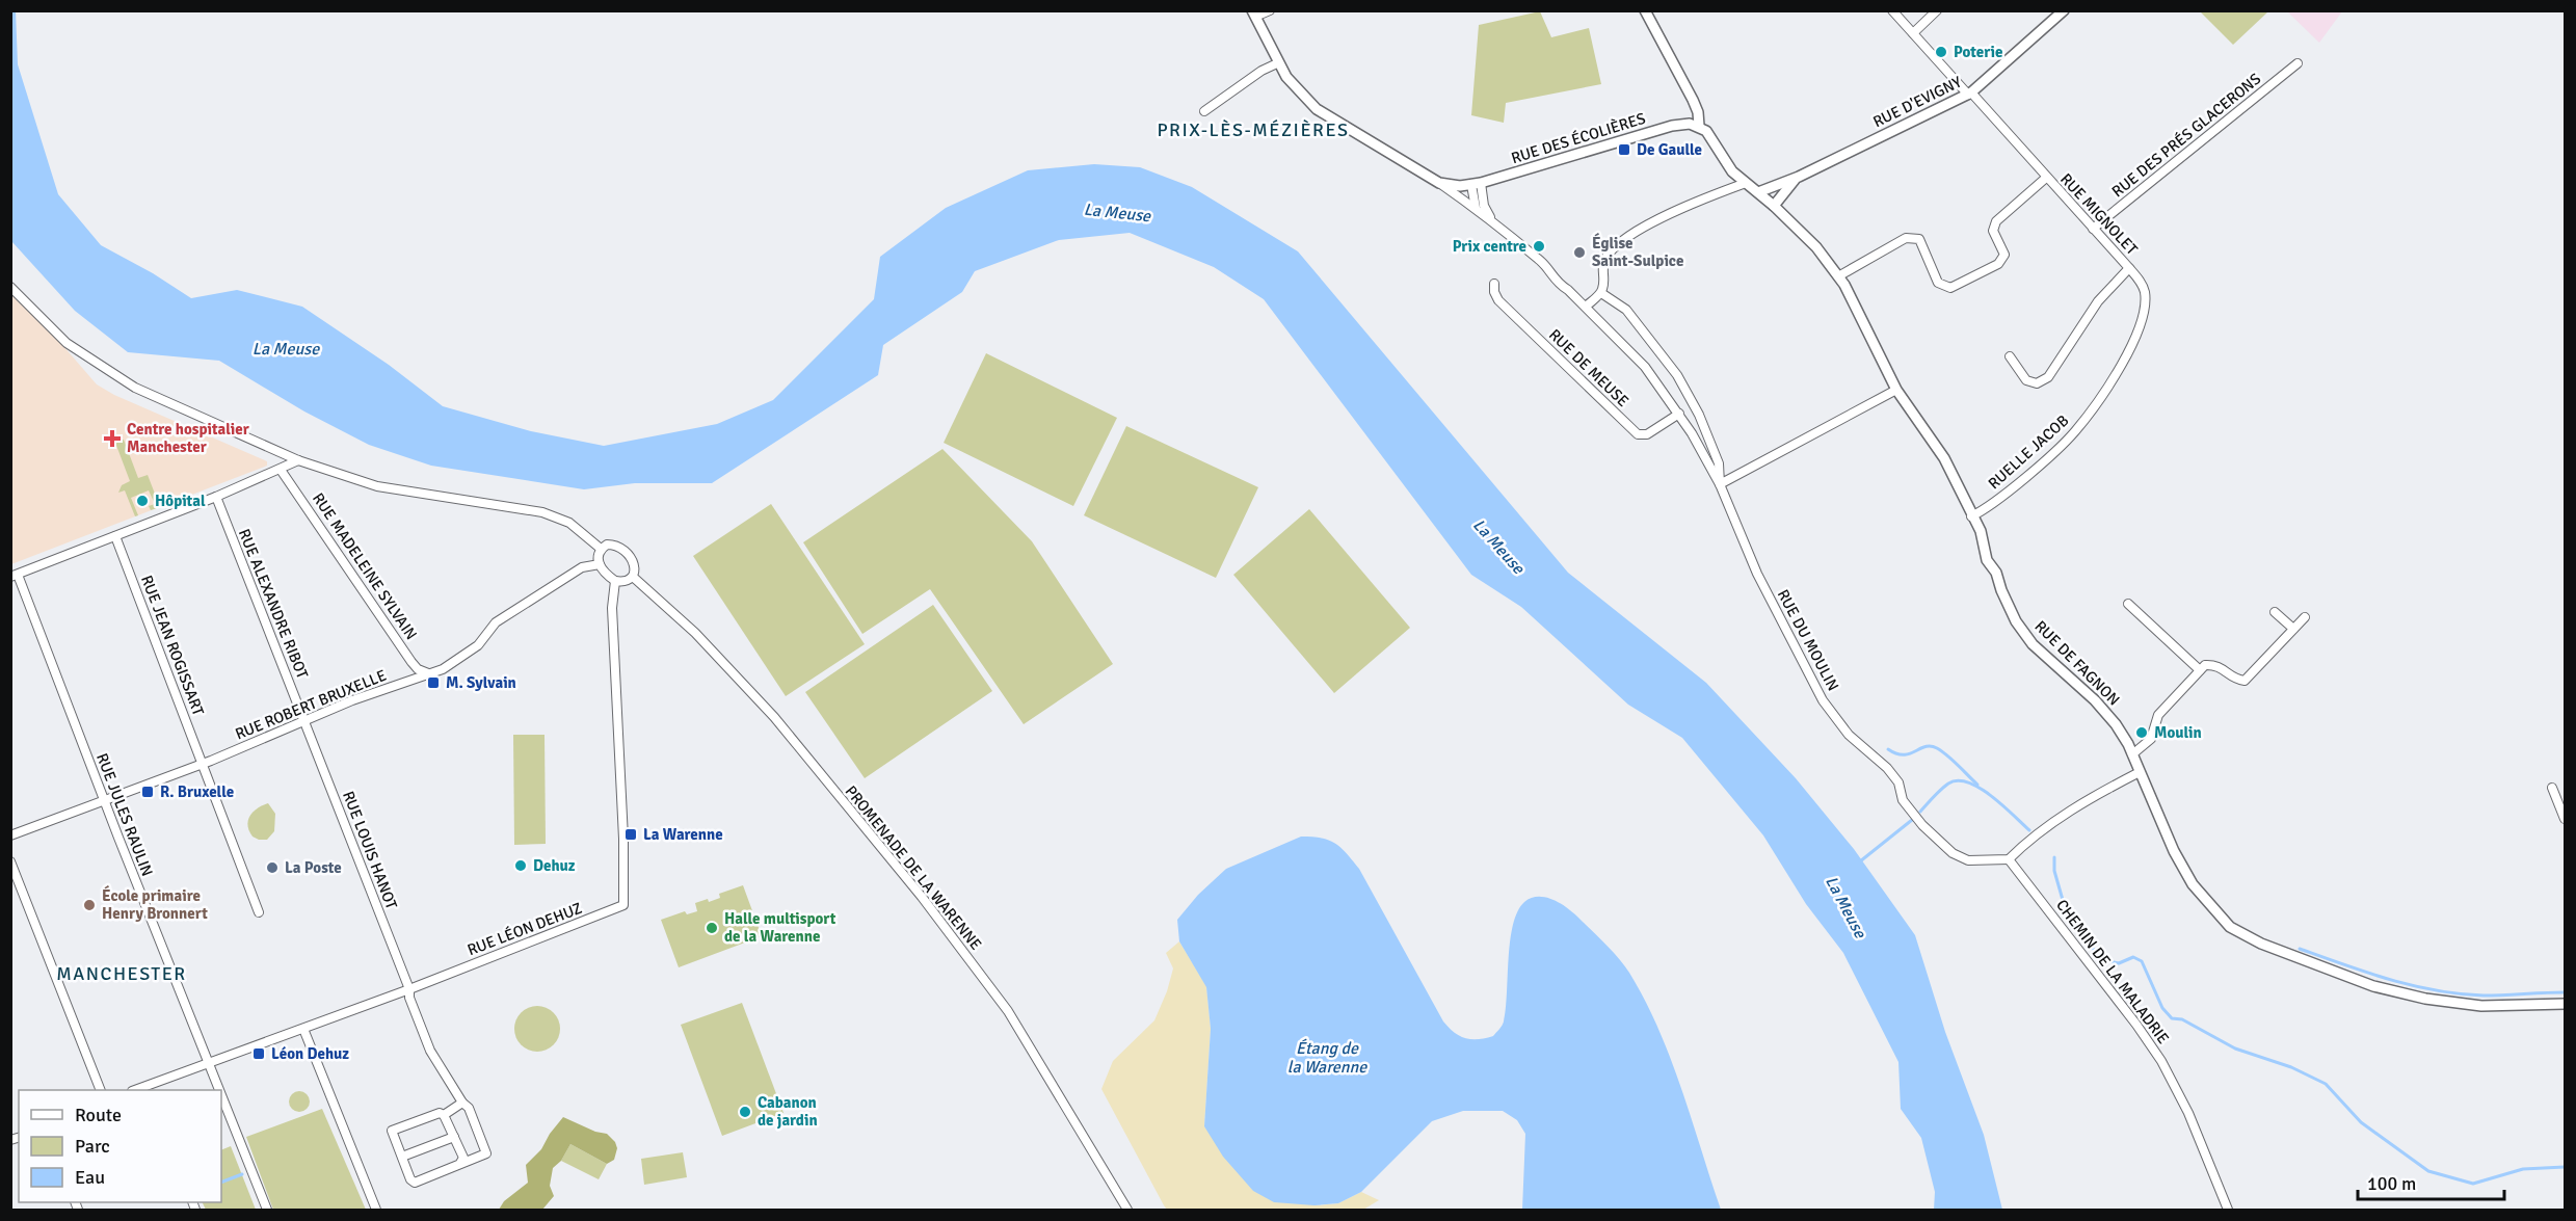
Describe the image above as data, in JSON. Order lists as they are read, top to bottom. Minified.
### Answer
{"streets":{"street":["RUE D'EVIGNY","RUE DES PRÉS GLACERONS","RUE DES ÉCOLIÈRES","RUE MIGNOLET","RUE DE MEUSE","RUELLE JACOB","RUE MADELEINE SYLVAIN","RUE ALEXANDRE RIBOT","RUE DU MOULIN","RUE JEAN ROGISSART","RUE DE FAGNON","RUE ROBERT BRUXELLE","RUE JULES RAULIN","RUE LOUIS HANOT","PROMENADE DE LA WARENNE","RUE LÉON DEHUZ","CHEMIN DE LA MALADRIE"]},"crossings":[["RUE D'EVIGNY","RUE MIGNOLET"],["RUE D'EVIGNY","RUE DE FAGNON"],["RUE DES PRÉS GLACERONS","RUE MIGNOLET"],["RUE DES ÉCOLIÈRES","RUE DE FAGNON"],["RUE MIGNOLET","RUELLE JACOB"],["RUE DE MEUSE","RUE DU MOULIN"],["RUELLE JACOB","RUE DE FAGNON"],["RUE MADELEINE SYLVAIN","RUE ROBERT BRUXELLE"],["RUE ALEXANDRE RIBOT","RUE ROBERT BRUXELLE"],["RUE ALEXANDRE RIBOT","RUE LOUIS HANOT"],["RUE DU MOULIN","CHEMIN DE LA MALADRIE"],["RUE JEAN ROGISSART","RUE ROBERT BRUXELLE"],["RUE ROBERT BRUXELLE","RUE JULES RAULIN"],["RUE ROBERT BRUXELLE","RUE LOUIS HANOT"],["RUE ROBERT BRUXELLE","PROMENADE DE LA WARENNE"],["RUE ROBERT BRUXELLE","RUE LÉON DEHUZ"],["RUE JULES RAULIN","RUE LÉON DEHUZ"],["RUE LOUIS HANOT","RUE LÉON DEHUZ"],["PROMENADE DE LA WARENNE","RUE LÉON DEHUZ"]],"districts":["PRIX-LÈS-MÉZIÈRES","MANCHESTER"],"water":["La Meuse","Étang de la Warenne"],"places":{"other":["Poterie","Prix centre","Église Saint-Sulpice","Hôpital","Moulin","Dehuz","La Poste","École primaire Henry Bronnert","Halle multisport de la Warenne","Cabanon de jardin"],"transit":["De Gaulle","M. Sylvain","R. Bruxelle","La Warenne","Léon Dehuz"],"health":["Centre hospitalier Manchester"]},"legend":["Route","Parc","Eau"],"scale_bar":"100 m"}
